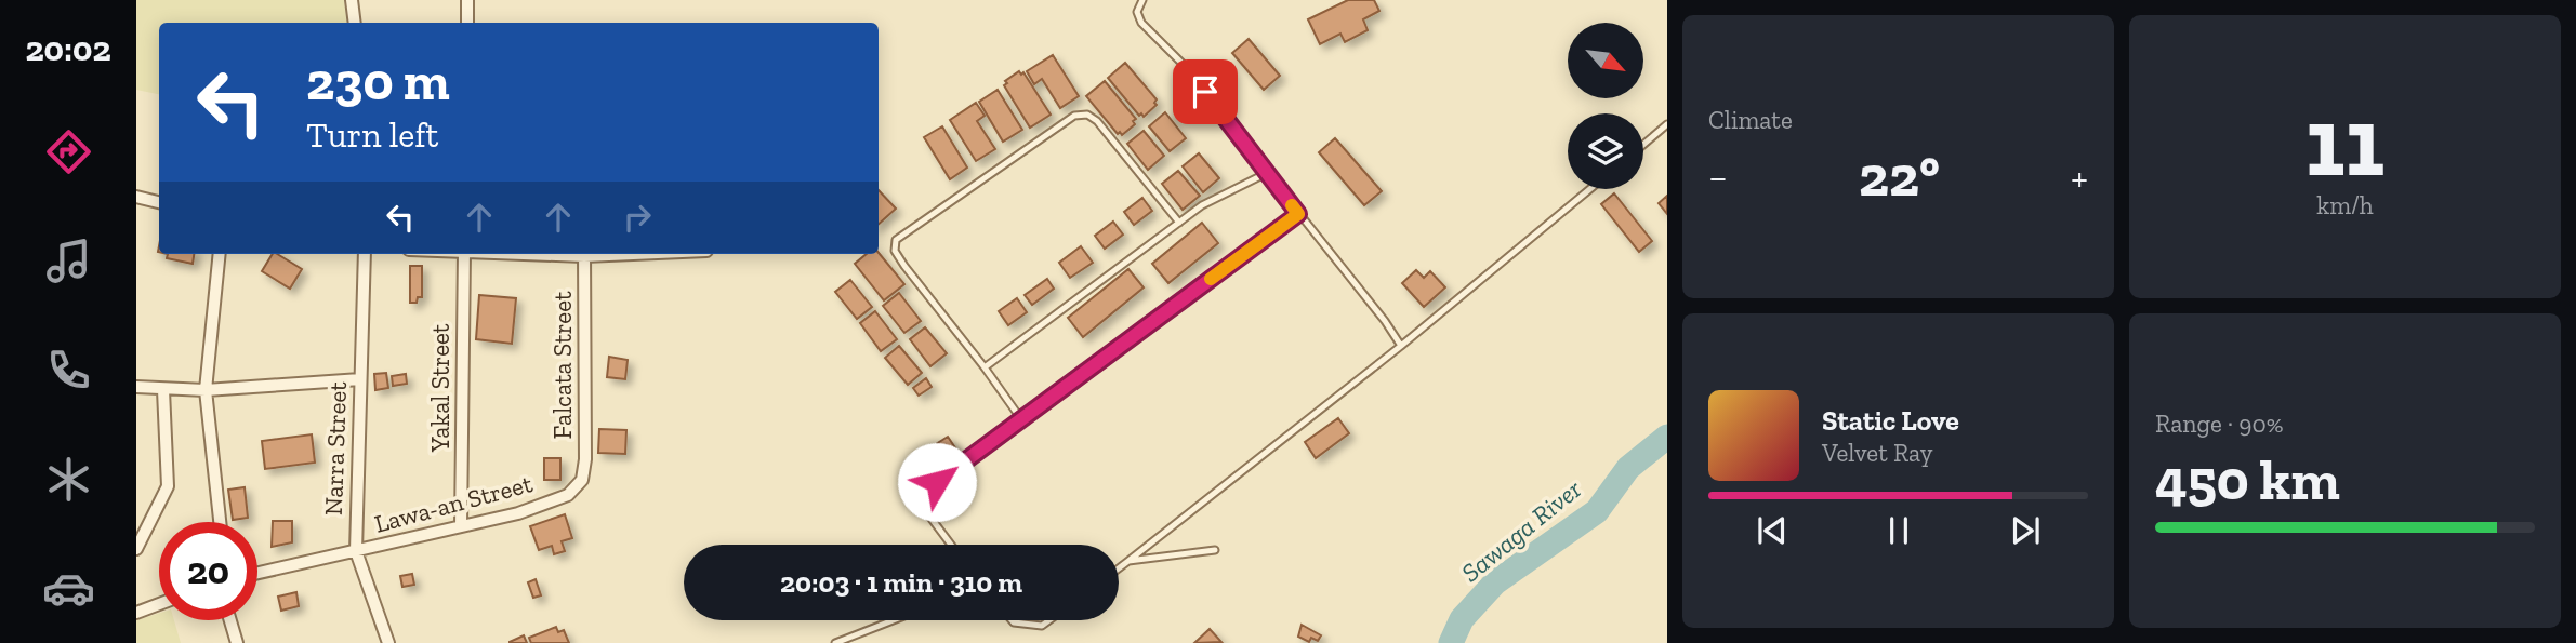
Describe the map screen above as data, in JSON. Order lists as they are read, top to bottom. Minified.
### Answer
{"streets":{"street":["Falcata Street","Yakal Street","Narra Street","Lawa-an Street"]},"crossings":[["Falcata Street","Lawa-an Street"],["Yakal Street","Lawa-an Street"],["Narra Street","Lawa-an Street"]],"water":["Sawaga River"],"north":"bottom right","page":{"tabs":"20:02","tile":["Climate",["11","km/h"],["Range · 90%","450 km"]],"turn":["230 m","Turn left"],"heat":["−","22°","+"],"song":["Static Love","Velvet Ray"],"limit":"20","trip":"20:03 · 1 min · 310 m"}}
